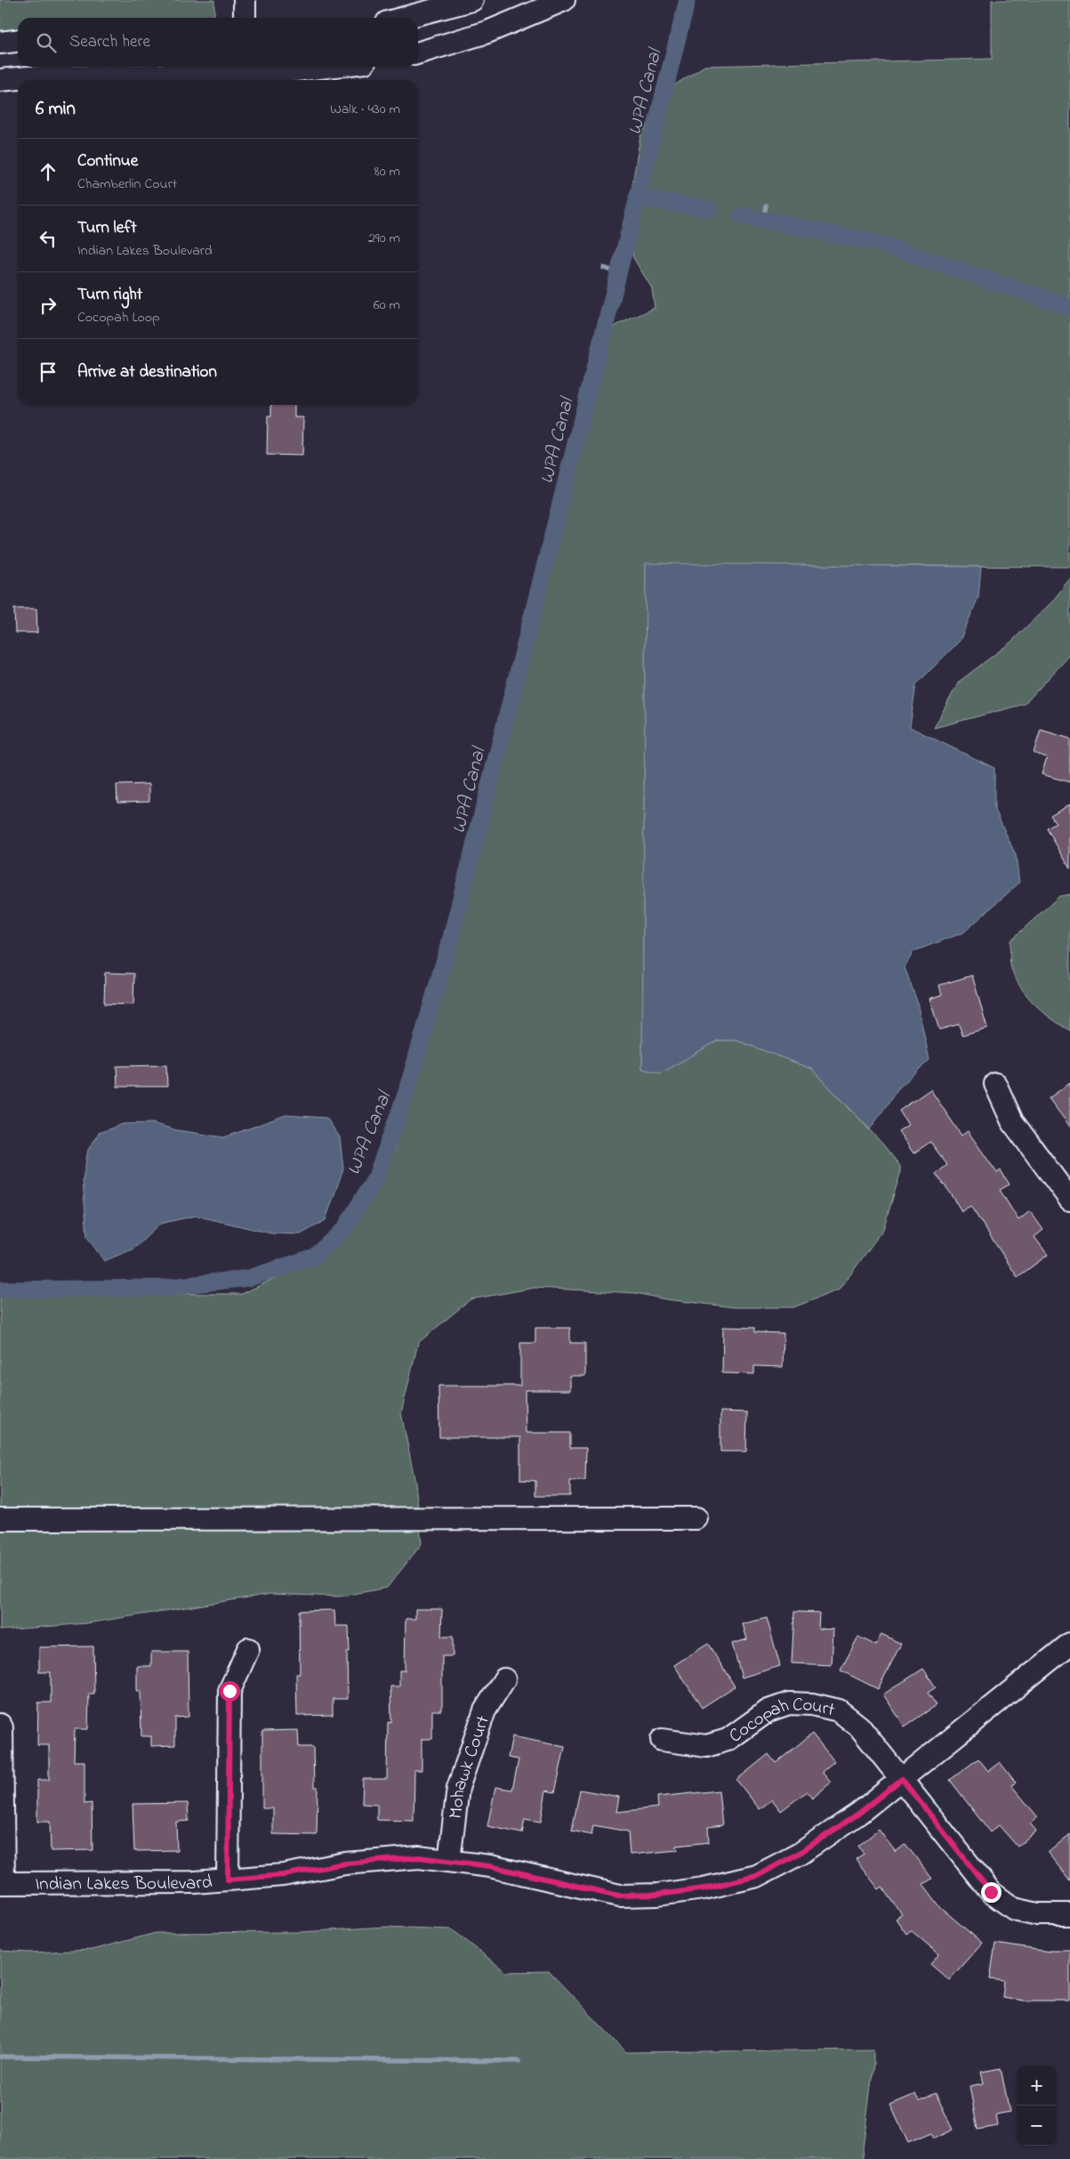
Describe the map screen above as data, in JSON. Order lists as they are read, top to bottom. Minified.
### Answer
{"streets":{"street":["Cocopah Court","Mohawk Court","Indian Lakes Boulevard"]},"crossings":[["Cocopah Court","Indian Lakes Boulevard"],["Mohawk Court","Indian Lakes Boulevard"]],"water":["WPA Canal"],"page":{"search":"Search here","heading":["6 min","Walk · 430 m"],"list":[["Continue","Chamberlin Court","80 m"],["Turn left","Indian Lakes Boulevard","290 m"],["Turn right","Cocopah Loop","60 m"],"Arrive at destination"],"map_buttons":["+","−"]}}
